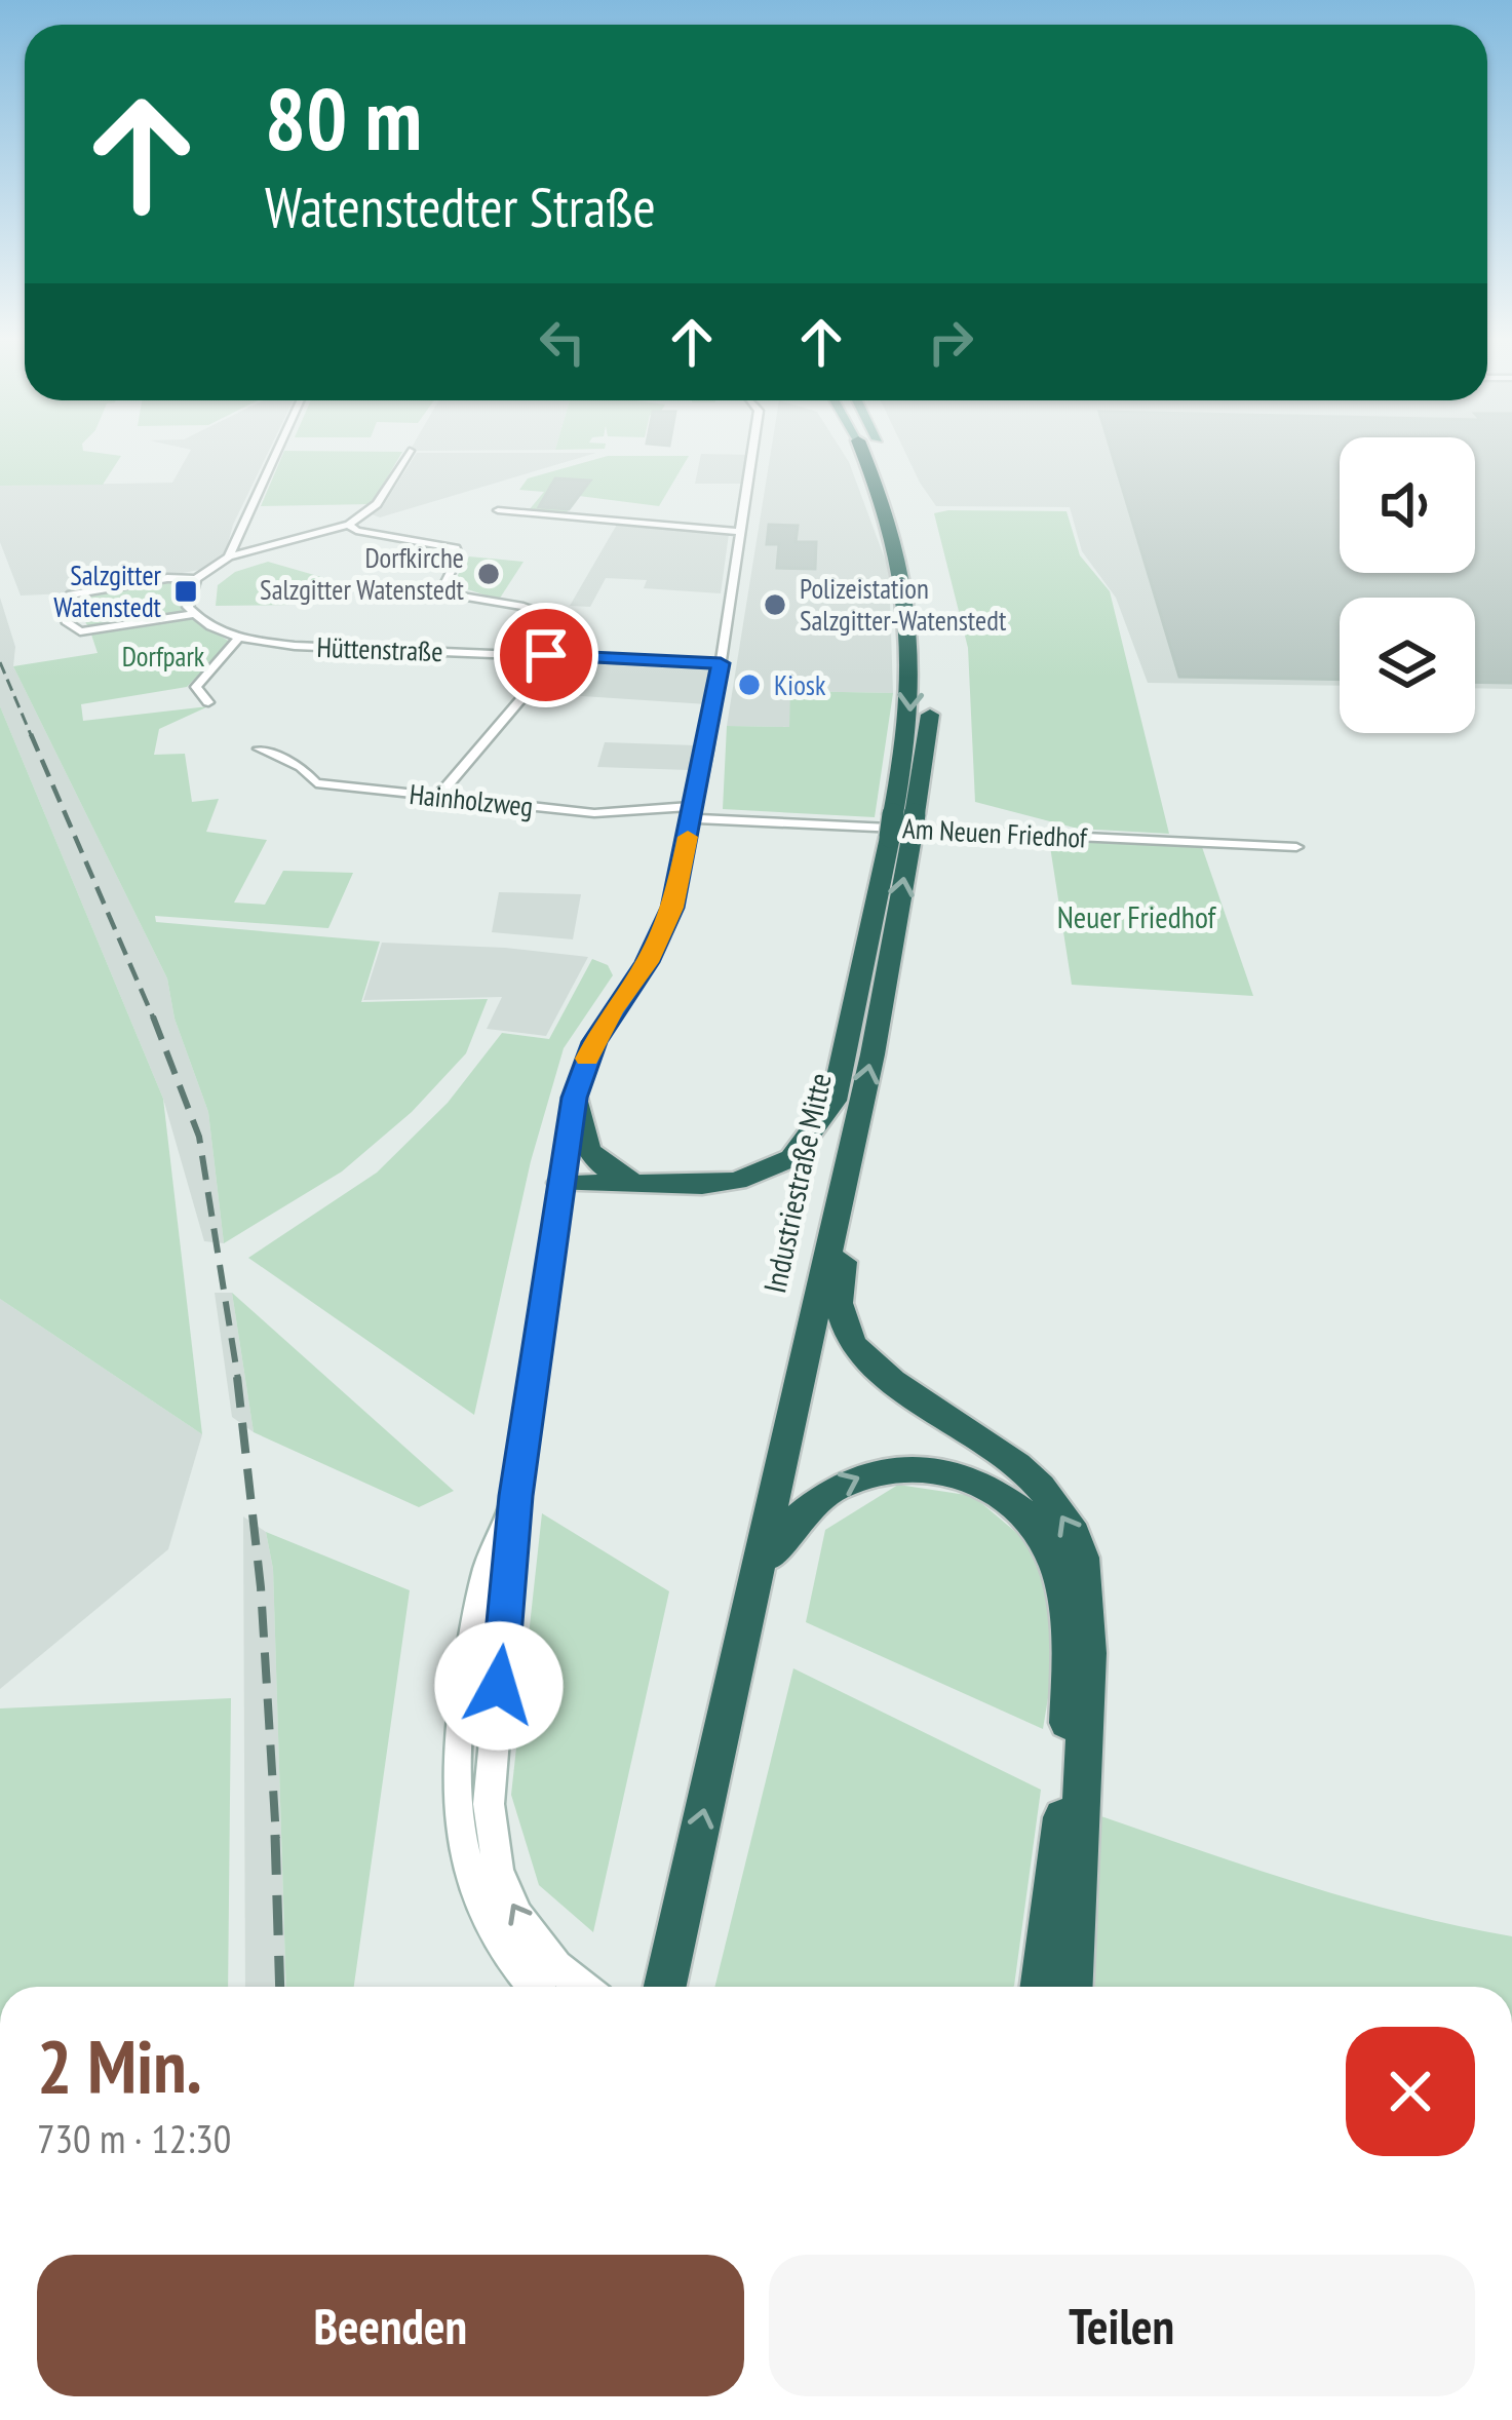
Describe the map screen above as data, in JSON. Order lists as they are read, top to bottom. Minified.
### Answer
{"streets":{"highway":["Industriestraße Mitte"],"street":["Hüttenstraße","Hainholzweg","Am Neuen Friedhof"]},"crossings":[["Hainholzweg","Am Neuen Friedhof"]],"parks":["Dorfpark","Neuer Friedhof"],"places":{"other":["Dorfkirche Salzgitter Watenstedt","Polizeistation Salzgitter-Watenstedt","Kiosk"],"transit":["Salzgitter Watenstedt"]},"page":{"turn":["80 m","Watenstedter Straße"],"heading":["2 Min.","730 m · 12:30"],"buttons":["Beenden","Teilen"]}}
